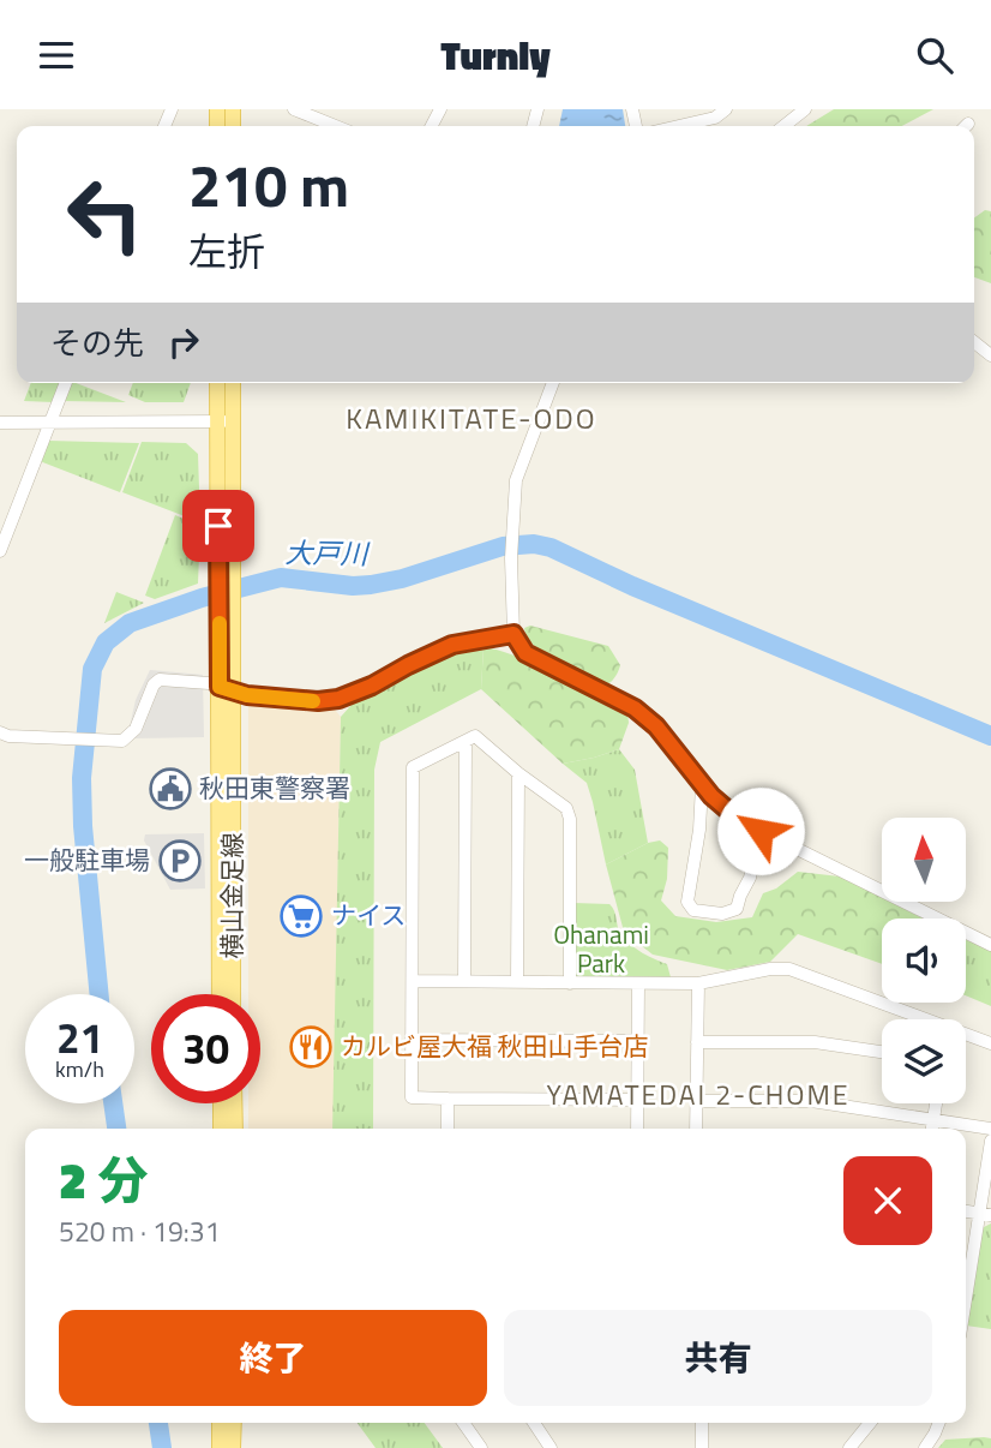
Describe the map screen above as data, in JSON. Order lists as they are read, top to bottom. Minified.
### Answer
{"streets":{"main road":["横山金足線"]},"districts":["KAMIKITATE-ODO","YAMATEDAI 2-CHOME"],"water":["大戸川"],"parks":["Ohanami Park"],"places":{"public building":["秋田東警察署"],"parking":["一般駐車場"],"supermarket":["ナイス"],"restaurant":["カルビ屋大福 秋田山手台店"]},"north":"top","page":{"header":"Turnly","turn":["210 m","左折"],"then":"その先","speed":"21 km/h","limit":"30","heading":["2 分","520 m · 19:31"],"buttons":["終了","共有"]}}
